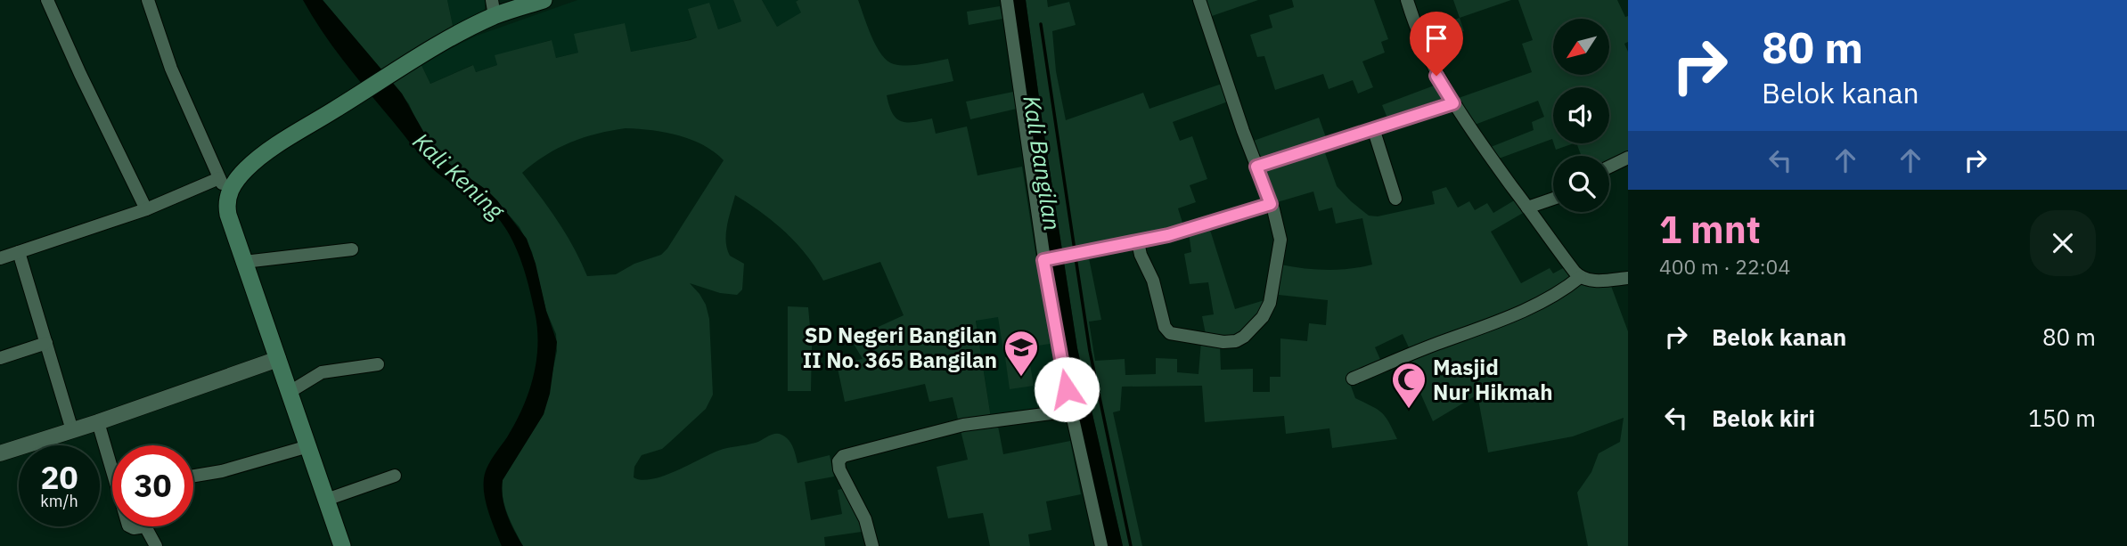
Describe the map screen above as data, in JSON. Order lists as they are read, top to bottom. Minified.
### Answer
{"water":["Kali Bangilan","Kali Kening"],"places":{"school or university":["SD Negeri Bangilan II No. 365 Bangilan"],"mosque":["Masjid Nur Hikmah"]},"north":"bottom left","page":{"turn":["80 m","Belok kanan"],"heading":["1 mnt","400 m · 22:04"],"list":[{"name":"Belok kanan","value":"80 m"},{"name":"Belok kiri","value":"150 m"}],"speed":"20 km/h","limit":"30"}}
